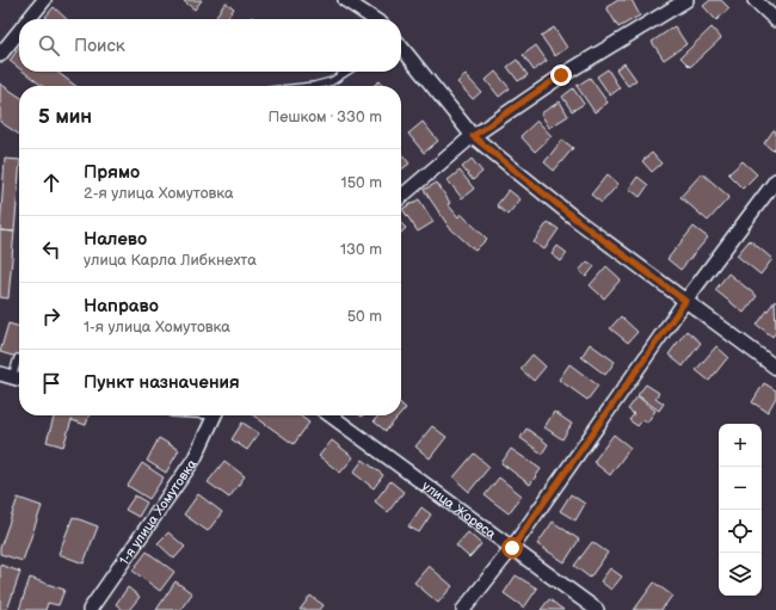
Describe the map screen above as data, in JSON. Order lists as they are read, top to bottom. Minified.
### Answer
{"streets":{"street":["улица Жореса","1-я улица Хомутовка"]},"page":{"search":"Поиск","heading":["5 мин","Пешком · 330 m"],"list":[["Прямо","2-я улица Хомутовка","150 m"],["Налево","улица Карла Либкнехта","130 m"],["Направо","1-я улица Хомутовка","50 m"],"Пункт назначения"],"map_buttons":["+","−"]}}
